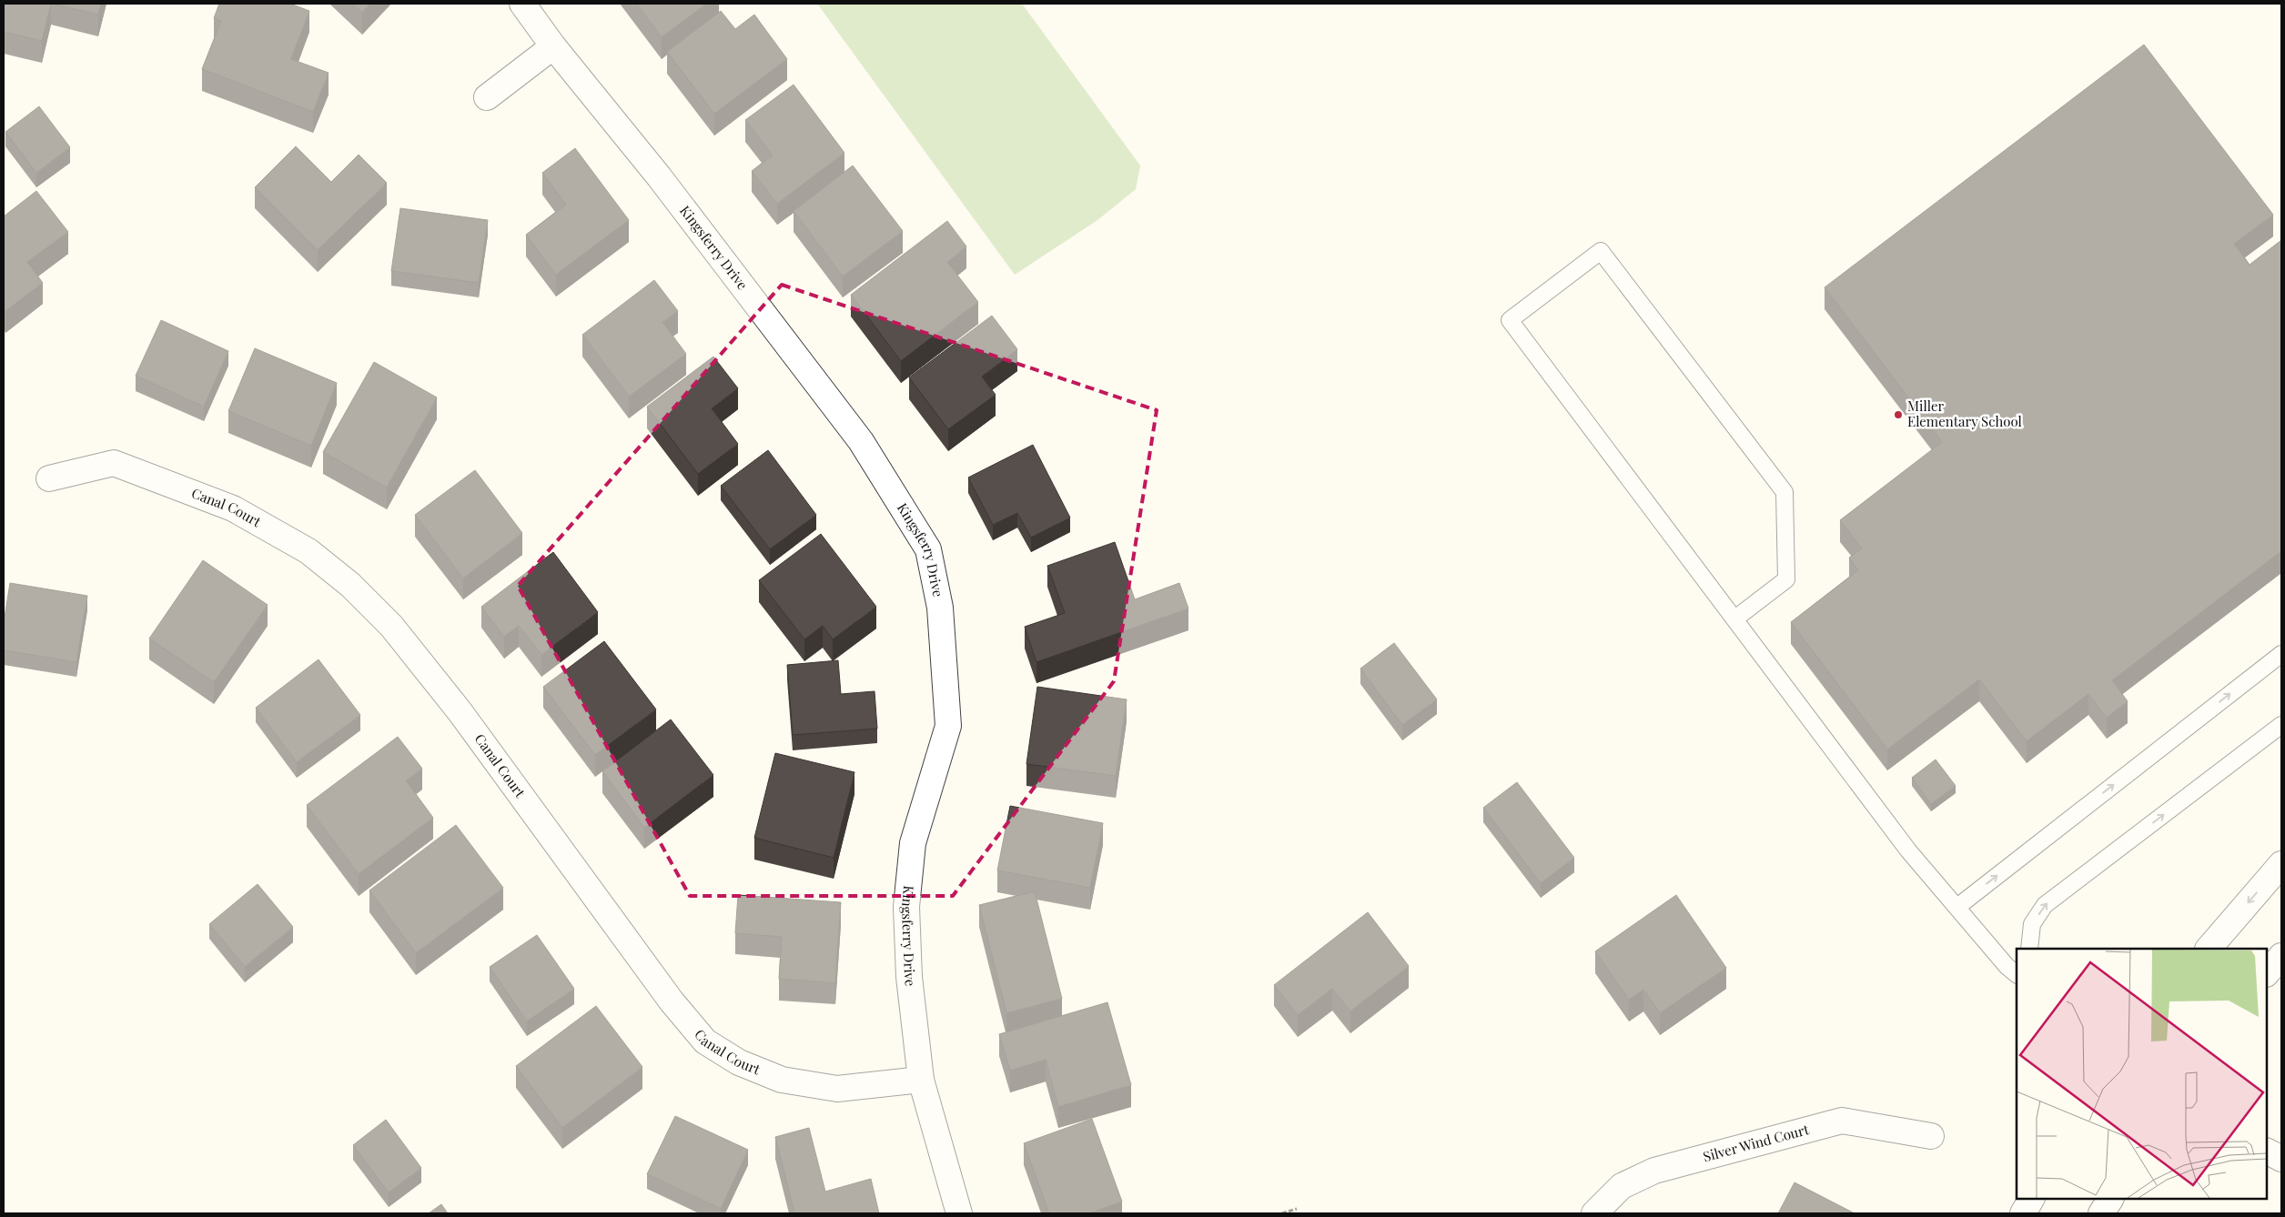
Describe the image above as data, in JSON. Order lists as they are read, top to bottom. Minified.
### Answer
{"streets":{"street":["Kingsferry Drive","Canal Court","Silver Wind Court"]},"crossings":[["Kingsferry Drive","Canal Court"]],"places":["Miller Elementary School"]}
